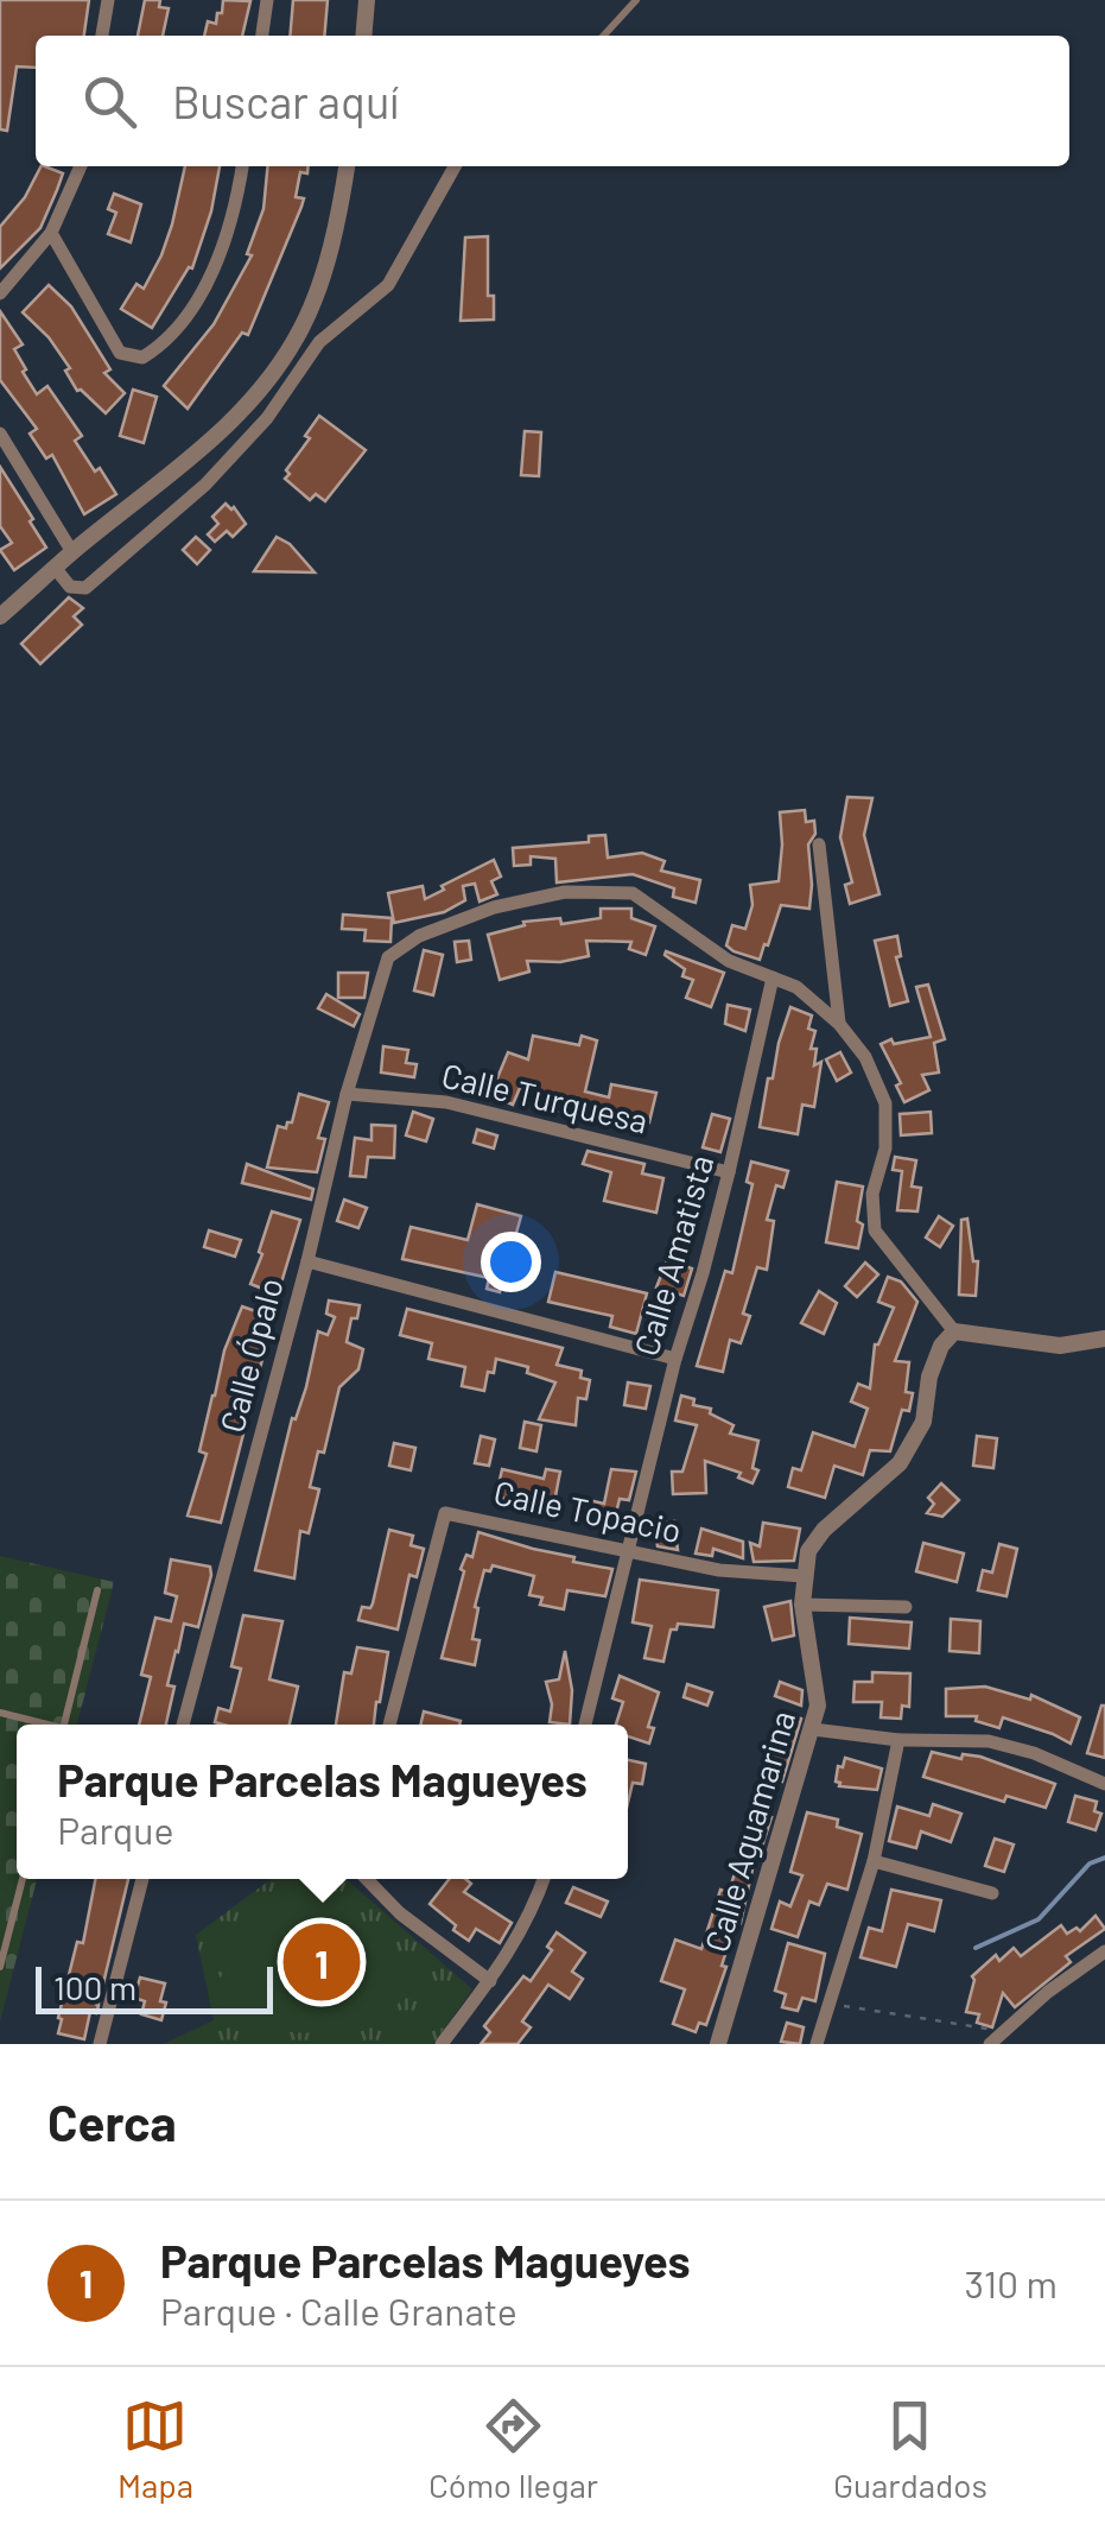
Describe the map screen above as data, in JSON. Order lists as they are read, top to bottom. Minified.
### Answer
{"streets":{"street":["Calle Turquesa","Calle Amatista","Calle Ópalo","Calle Topacio","Calle Aguamarina"]},"crossings":[["Calle Turquesa","Calle Amatista"],["Calle Turquesa","Calle Ópalo"],["Calle Amatista","Calle Ópalo"],["Calle Amatista","Calle Topacio"],["Calle Topacio","Calle Aguamarina"]],"scale_bar":"100 m","page":{"search":"Buscar aquí","popup":["Parque Parcelas Magueyes","Parque"],"pins":"1","scale":"100 m","heading":"Cerca","list":[{"mark":"1","name":"Parque Parcelas Magueyes","note":"Parque · Calle Granate","value":"310 m"}],"nav":["Mapa","Cómo llegar","Guardados"]}}
